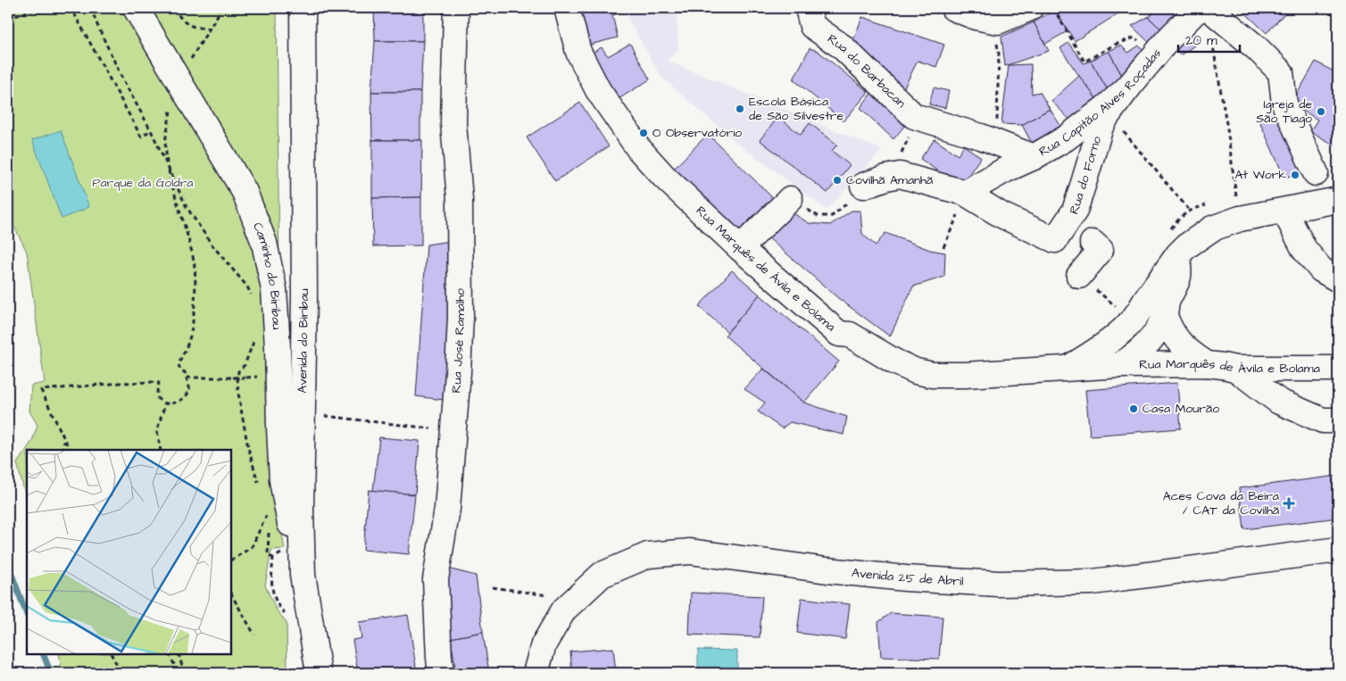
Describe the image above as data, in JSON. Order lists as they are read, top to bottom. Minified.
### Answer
{"streets":{"street":["Rua do Barbacan","Rua Capitão Alves Roçadas","Rua do Forno","Rua Marquês de Ávila e Bolama","Caminho do Biribau","Avenida do Biribau","Rua José Ramalho","Avenida 25 de Abril"]},"crossings":[["Rua do Barbacan","Rua Capitão Alves Roçadas"],["Rua Capitão Alves Roçadas","Rua do Forno"],["Caminho do Biribau","Avenida do Biribau"]],"parks":["Parque da Goldra"],"places":{"other":["Escola Básica de São Silvestre","Igreja de São Tiago","O Observatório","At Work","Covilhã Amanhã","Casa Mourão"],"health":["Aces Cova da Beira / CAT da Covilhã"]},"scale_bar":"20 m"}
